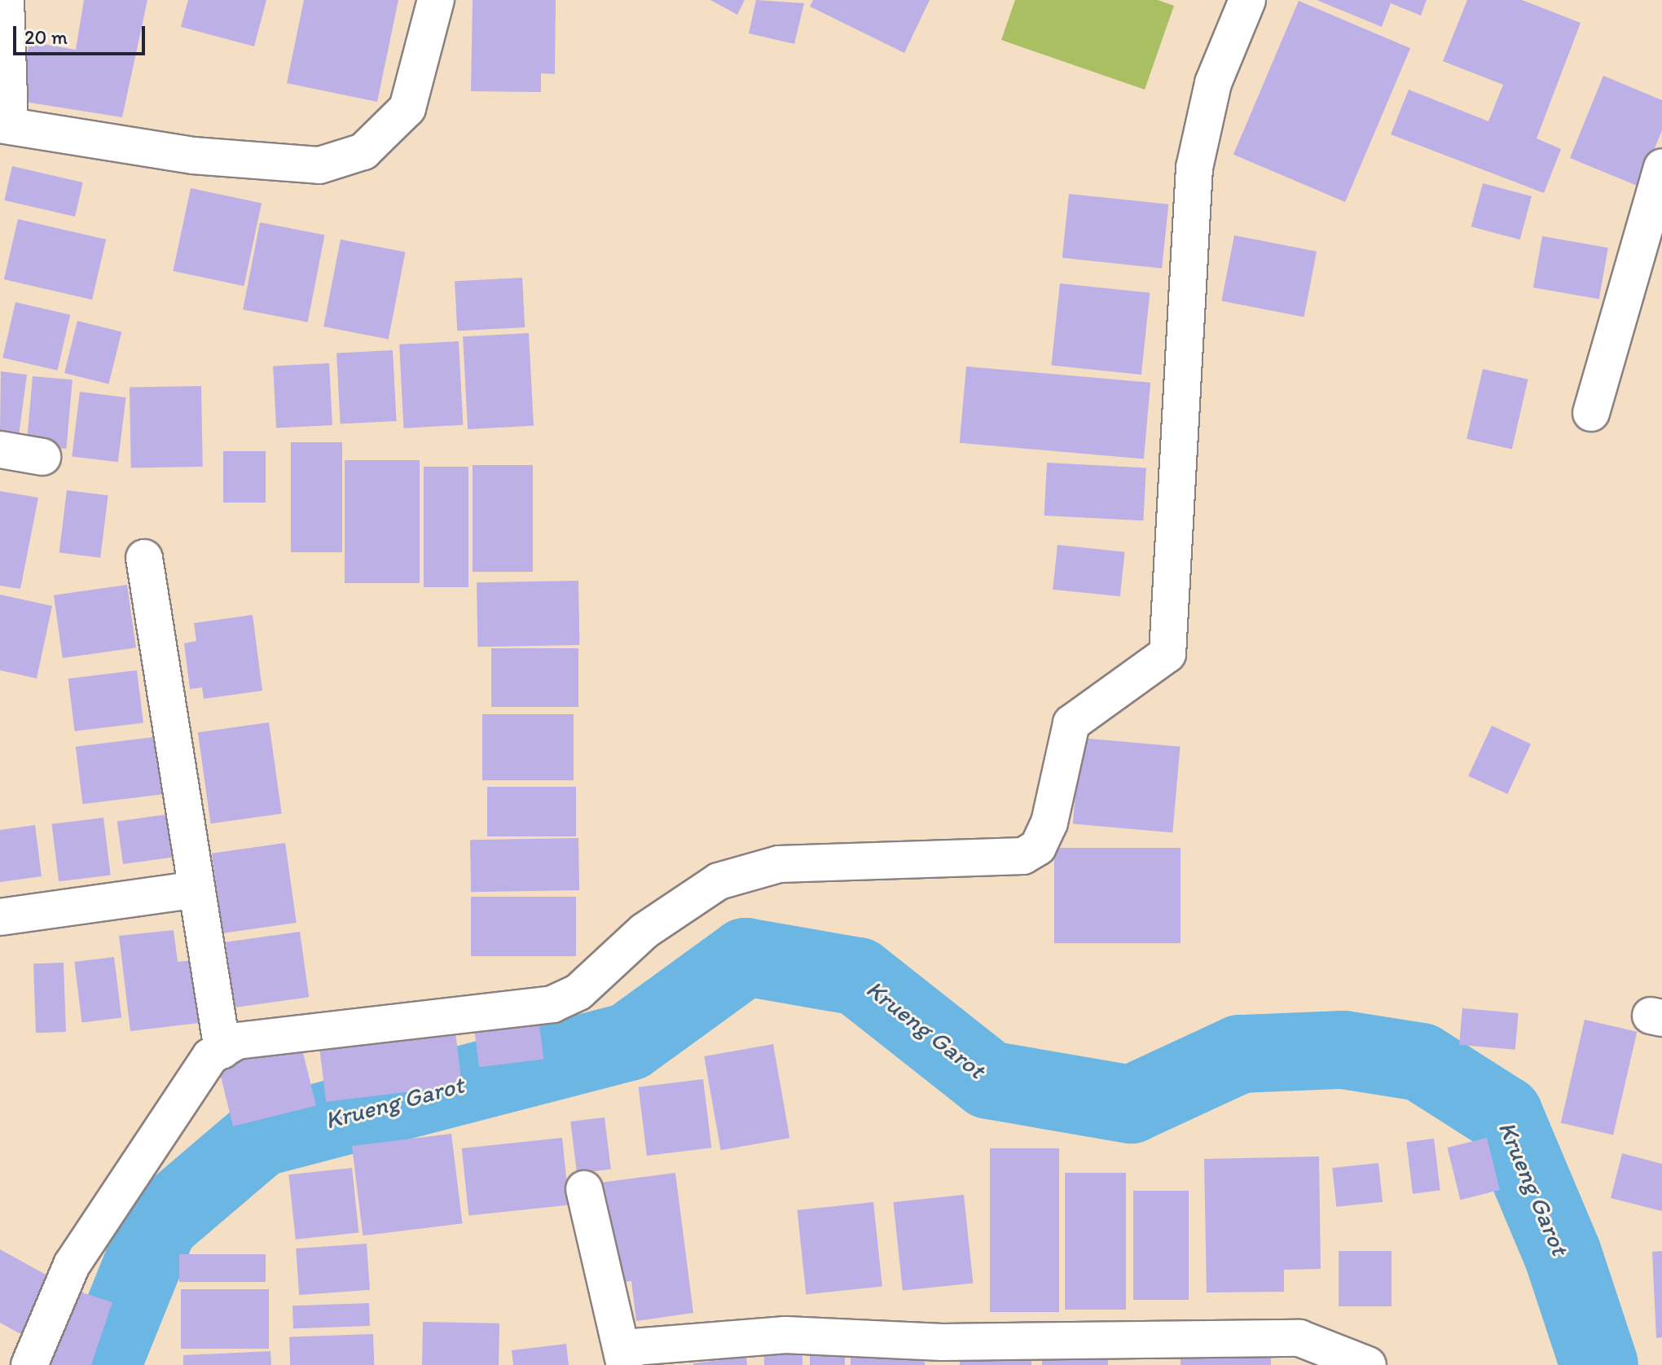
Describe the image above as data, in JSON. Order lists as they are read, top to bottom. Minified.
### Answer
{"water":["Krueng Garot"],"scale_bar":"20 m"}
